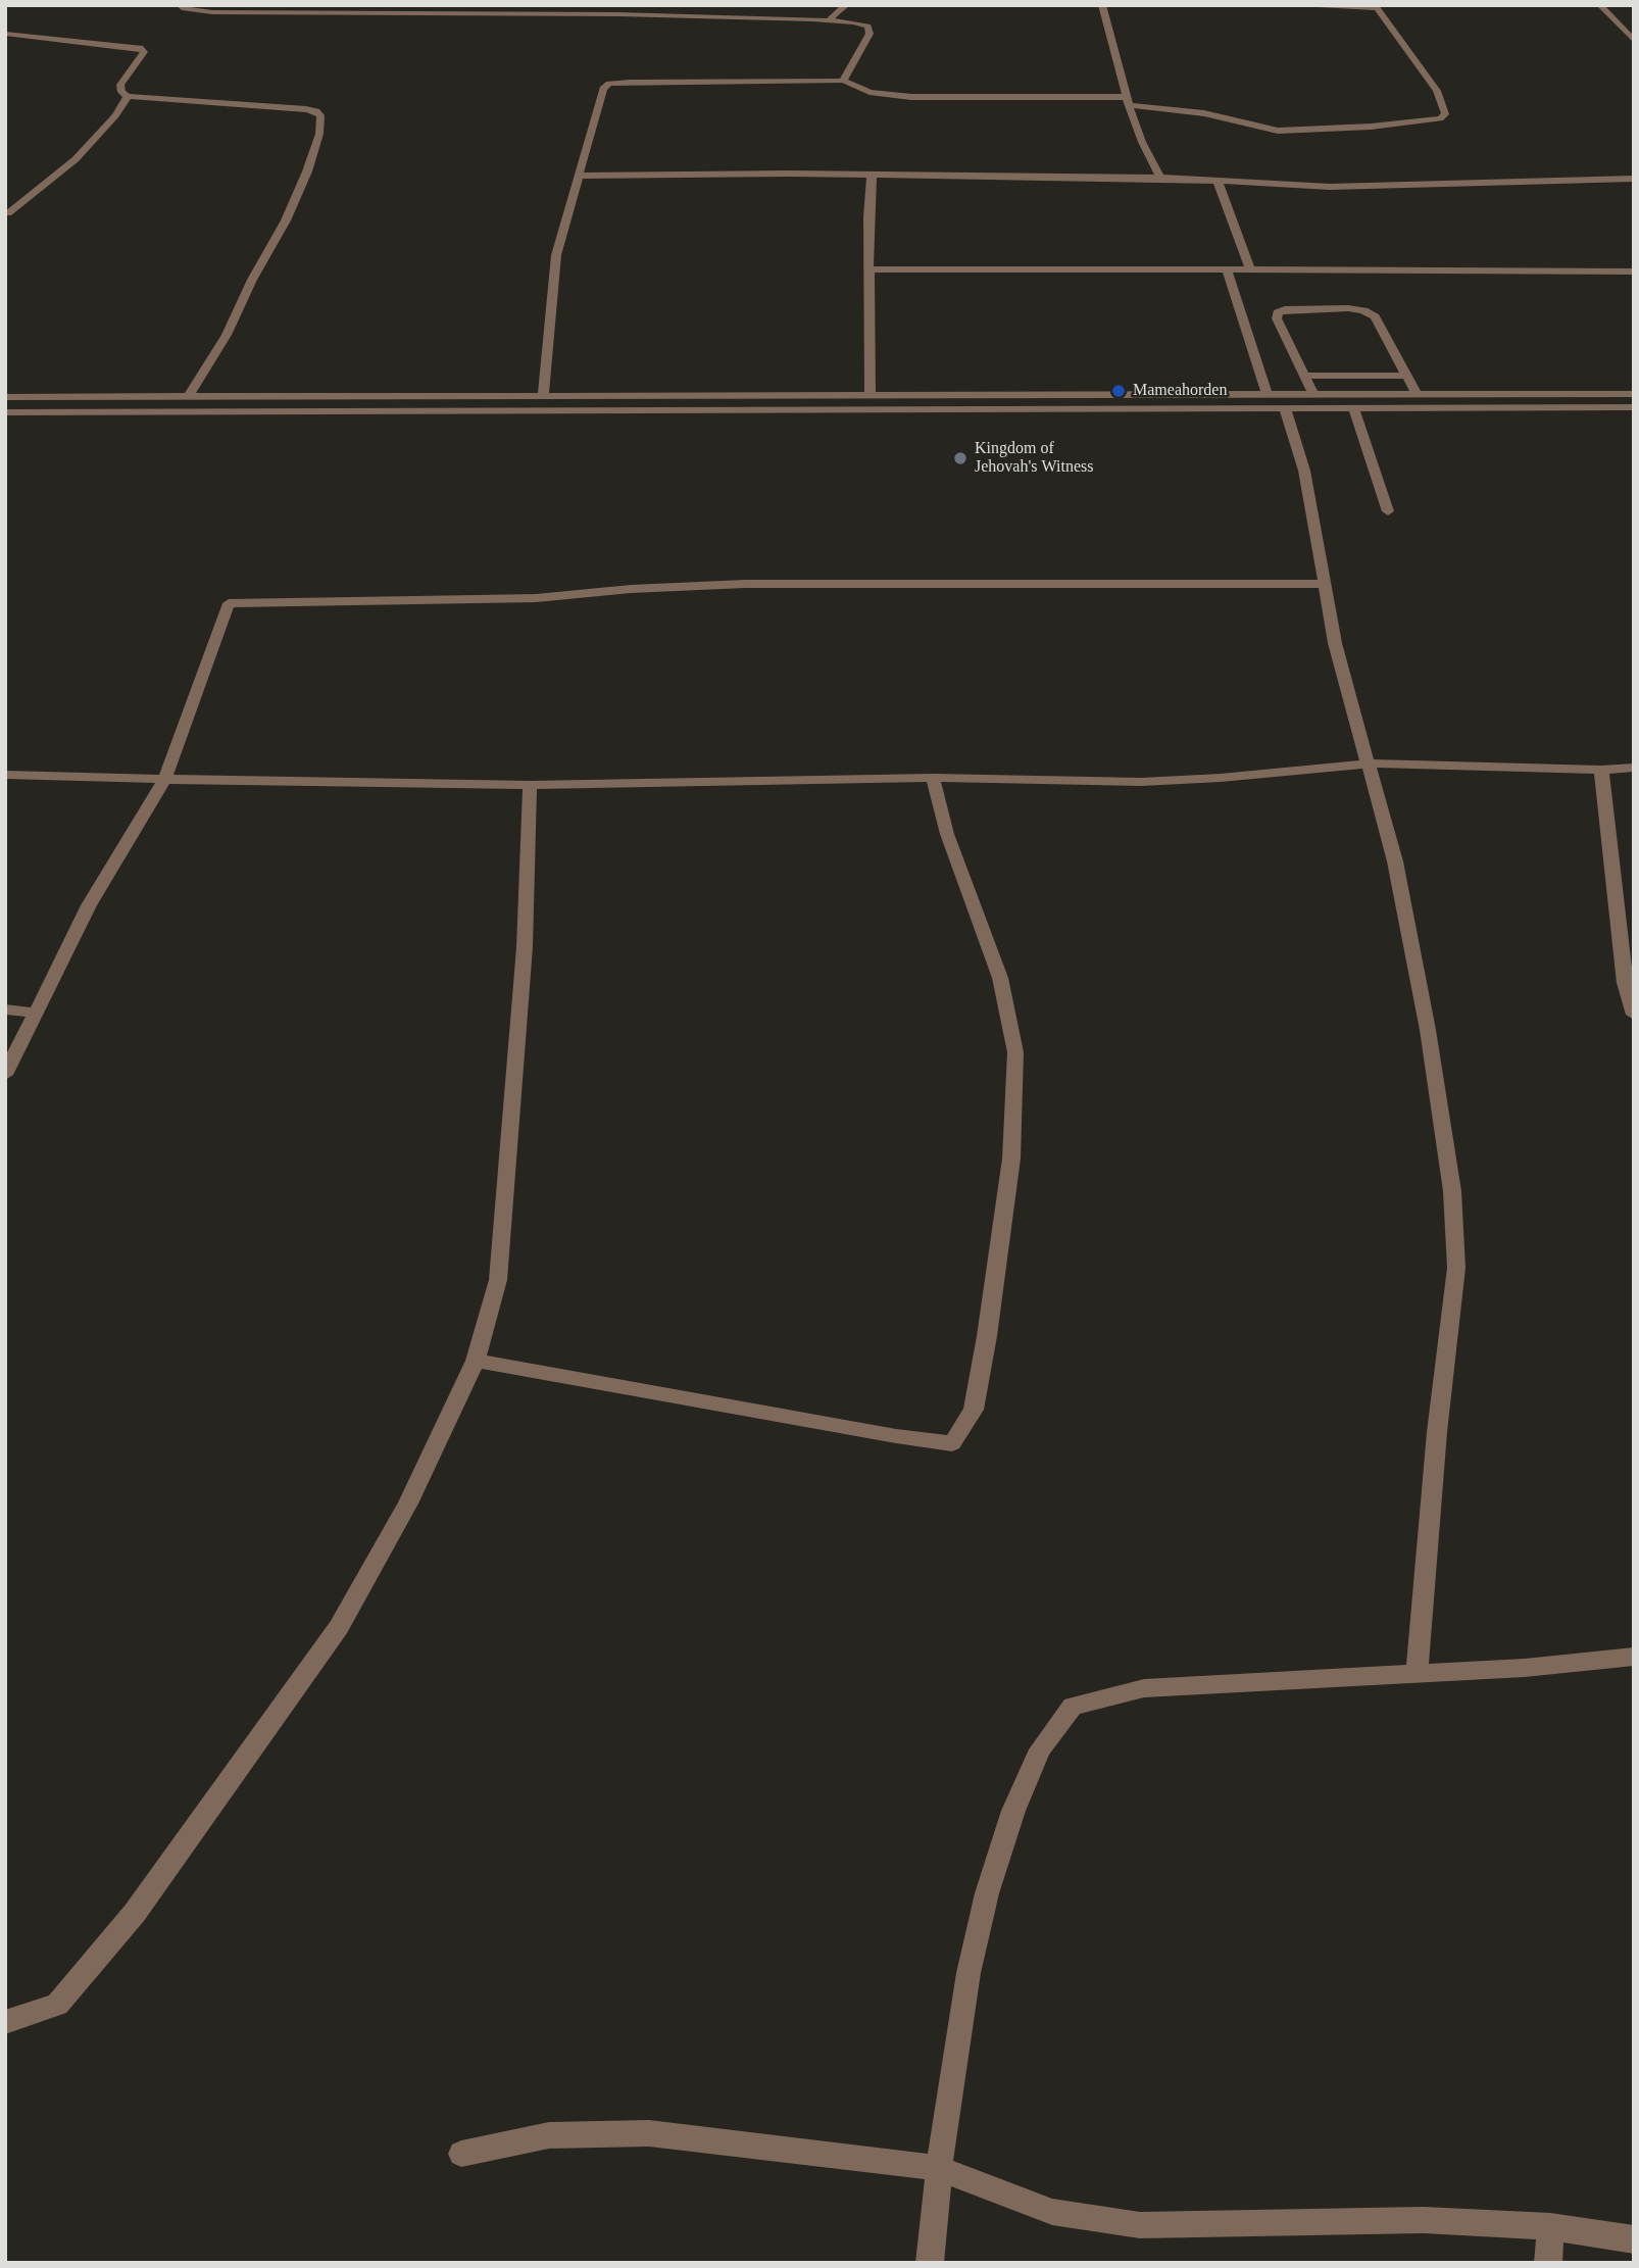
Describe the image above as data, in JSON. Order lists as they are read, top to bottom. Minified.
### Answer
{"places":["Mameahorden","Kingdom of Jehovah's Witness"]}
